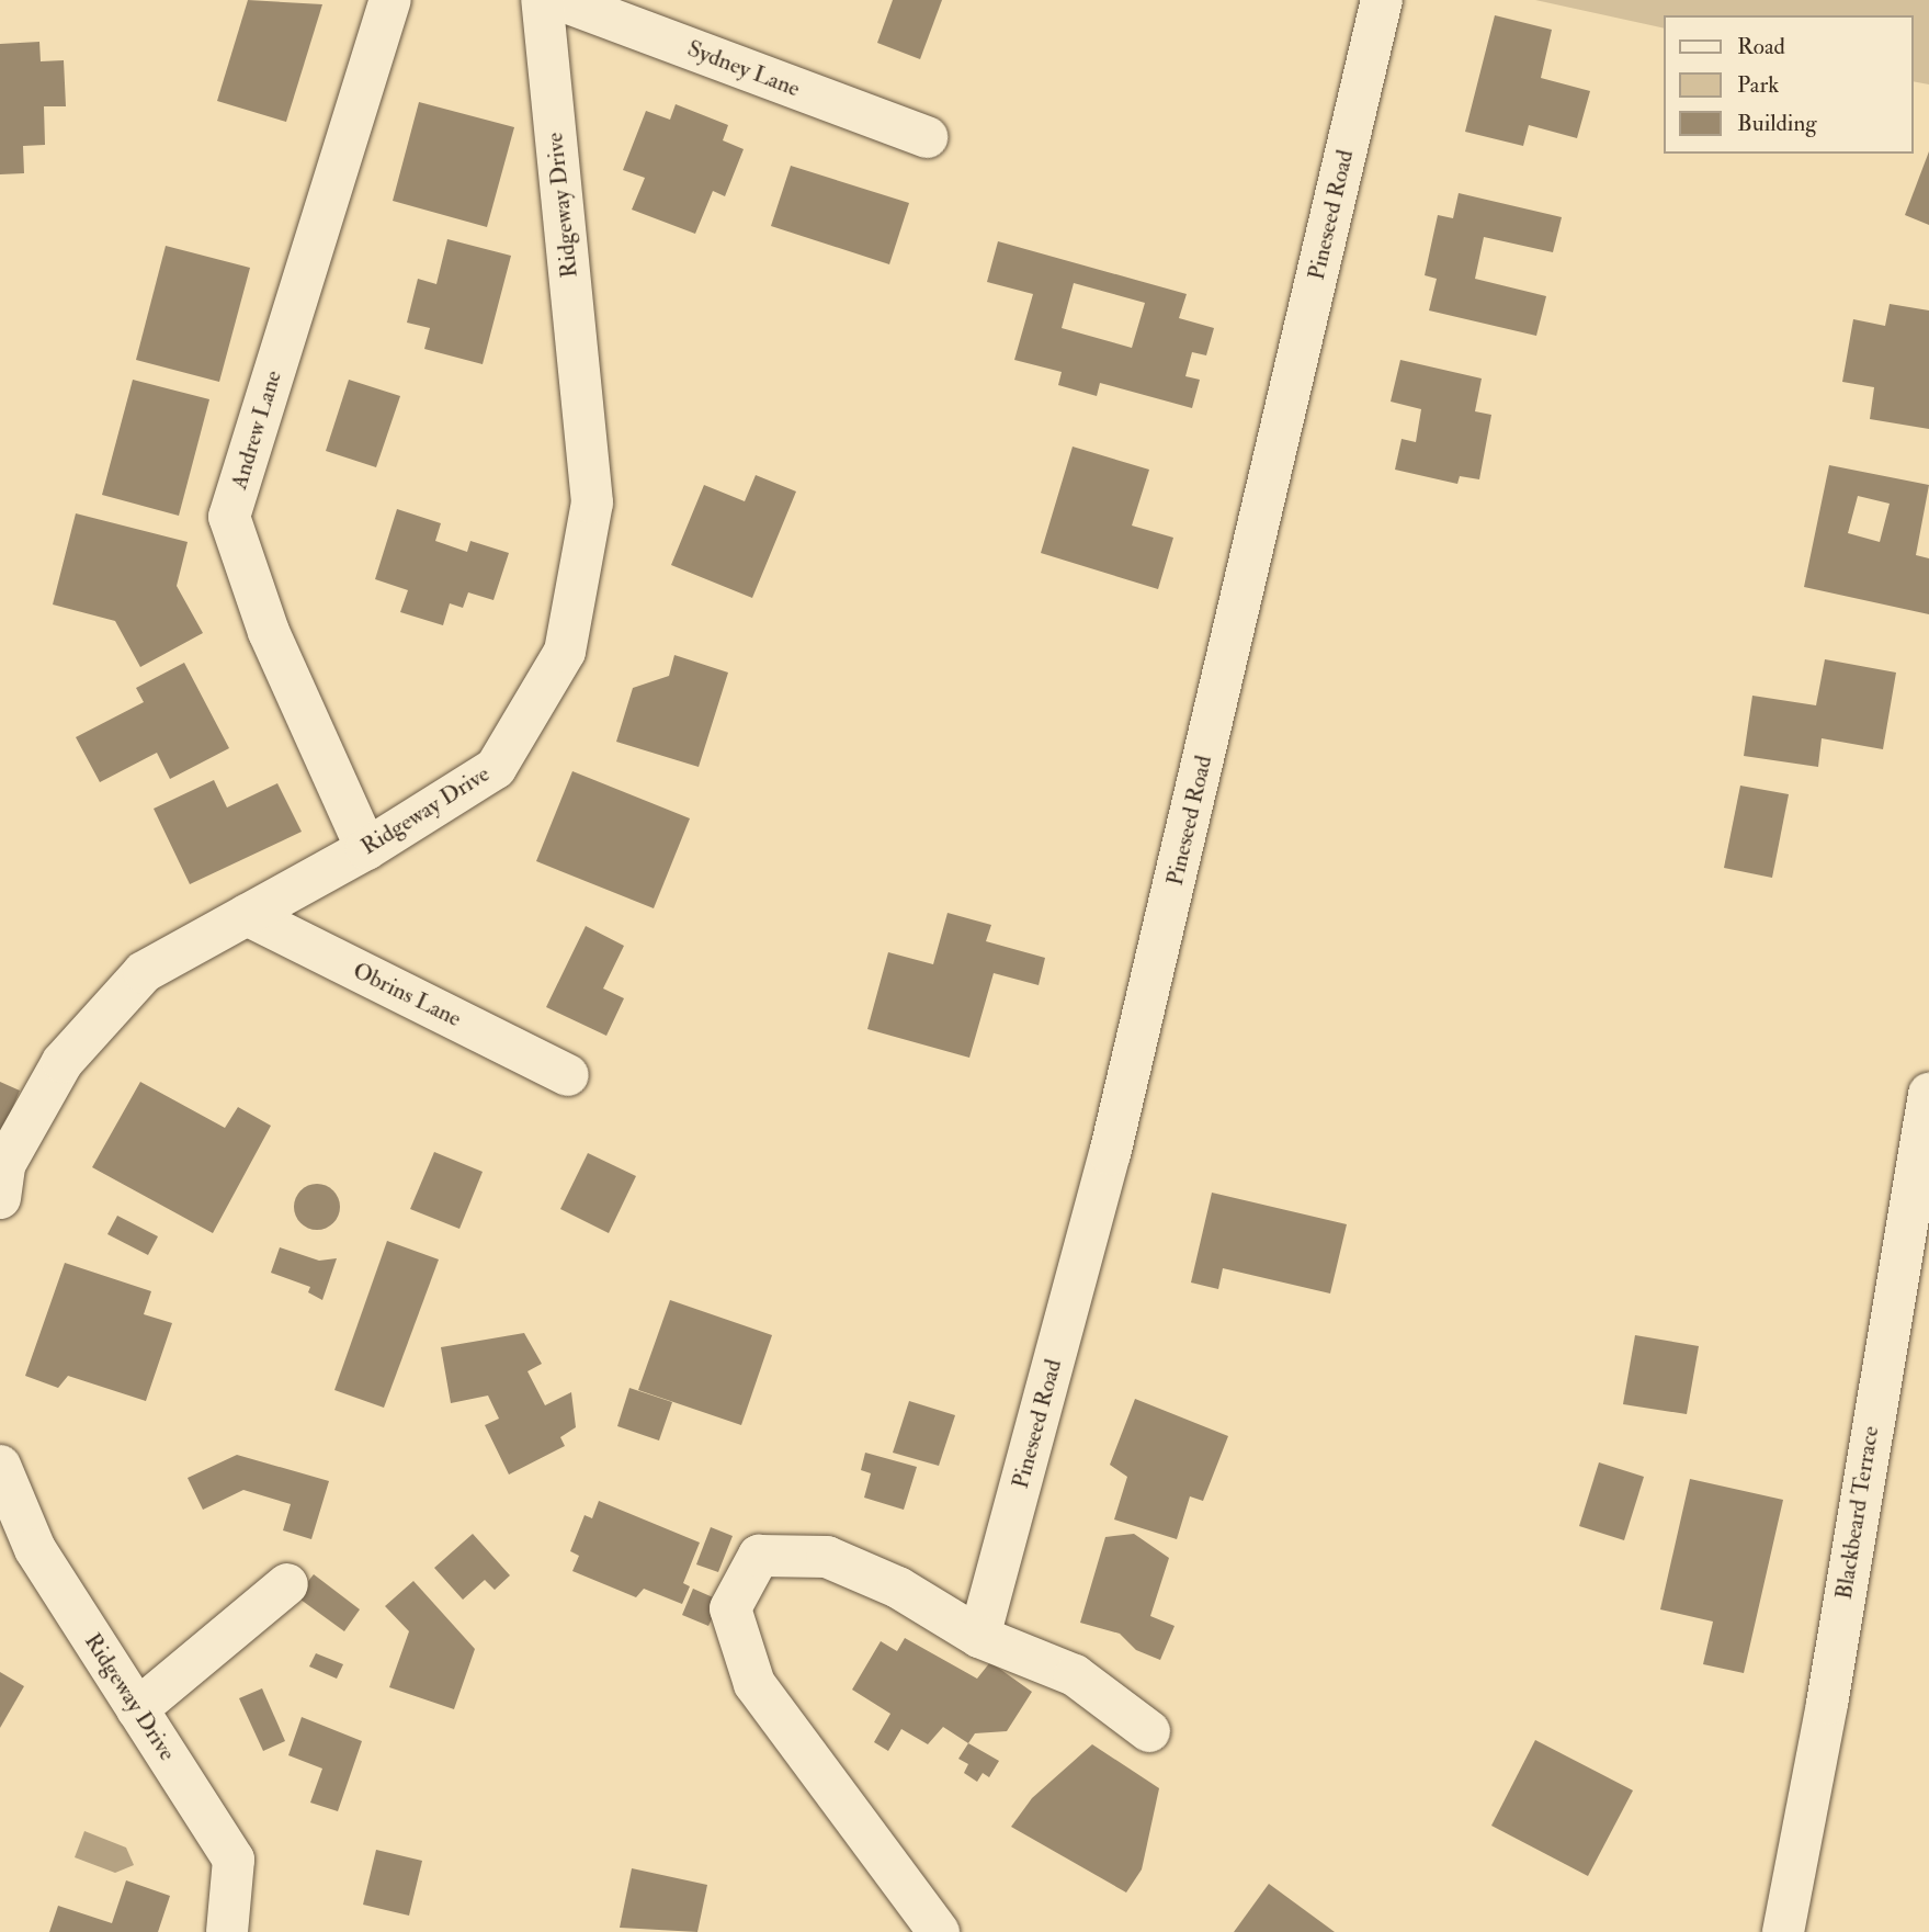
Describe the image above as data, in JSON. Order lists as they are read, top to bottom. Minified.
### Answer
{"streets":{"street":["Sydney Lane","Ridgeway Drive","Pineseed Road","Andrew Lane","Obrins Lane","Blackbeard Terrace"]},"crossings":[["Ridgeway Drive","Andrew Lane"],["Ridgeway Drive","Obrins Lane"]],"legend":["Road","Park","Building"]}
